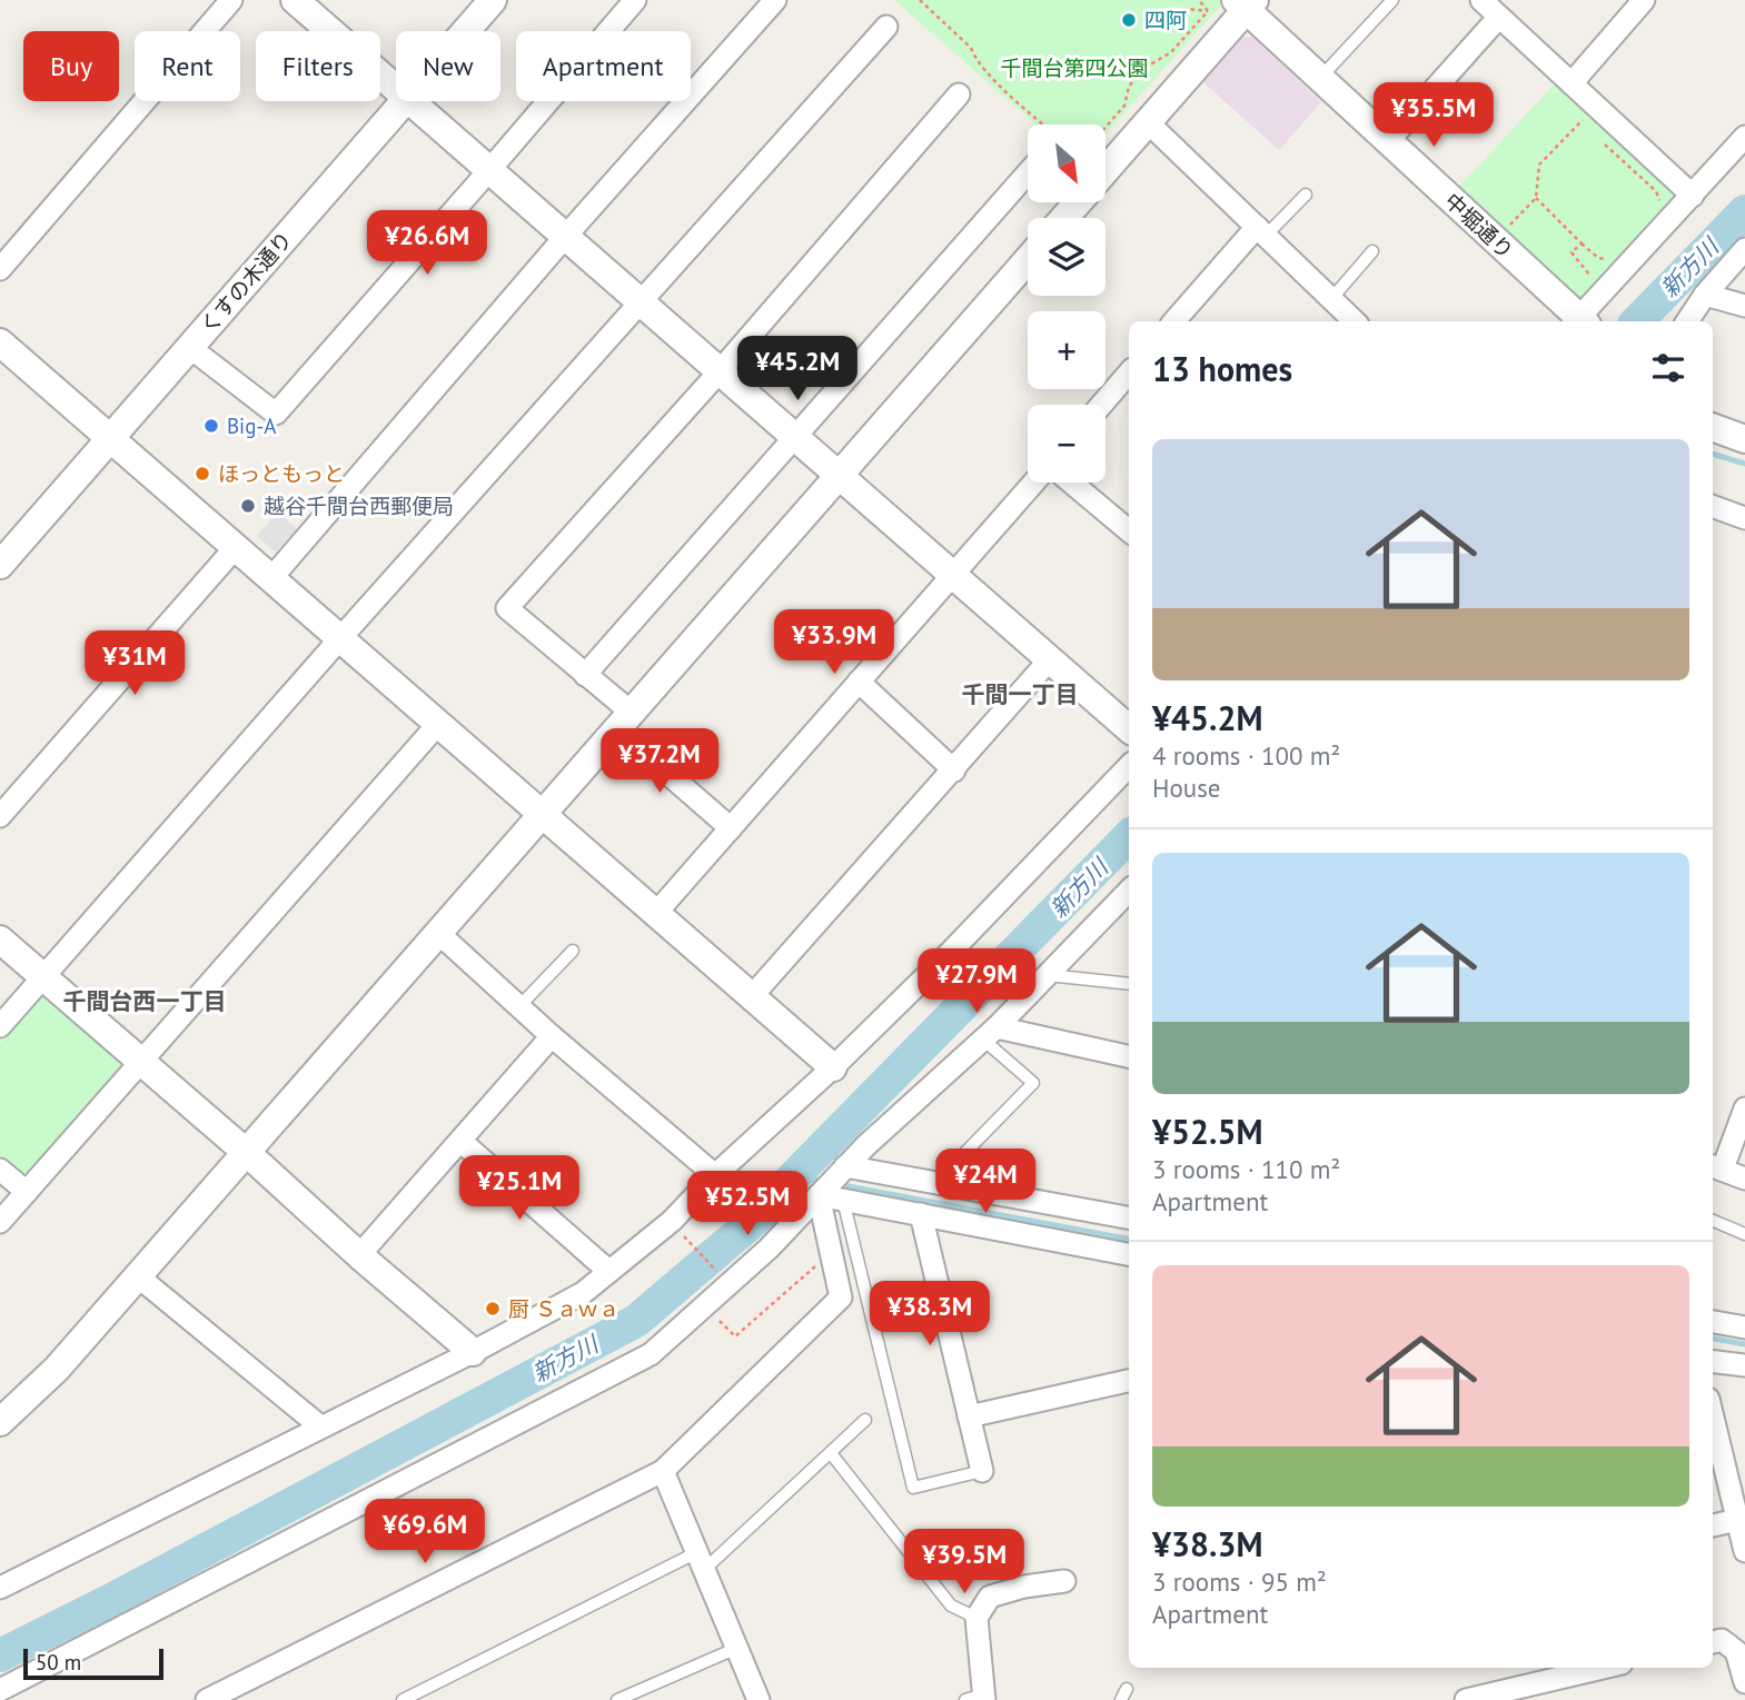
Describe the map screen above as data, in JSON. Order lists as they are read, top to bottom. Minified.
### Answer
{"streets":{"street":["中堀通り","くすの木通り"]},"districts":["千間一丁目","千間台西一丁目"],"water":["新方川"],"parks":["千間台第四公園"],"places":["四阿","Big-A","ほっともっと","越谷千間台西郵便局","厨 Ｓａｗａ"],"scale_bar":"50 m","north":"bottom right","page":{"chip":["Buy","Rent","Filters","New","Apartment"],"price":["¥35.5M","¥26.6M","¥45.2M","¥33.9M","¥31M","¥37.2M","¥27.9M","¥24M","¥25.1M","¥52.5M","¥38.3M","¥69.6M","¥39.5M"],"map_buttons":["+","−"],"heading":"13 homes","list":[{"name":"¥45.2M","note":"4 rooms · 100 m² · House"},{"name":"¥52.5M","note":"3 rooms · 110 m² · Apartment"},{"name":"¥38.3M","note":"3 rooms · 95 m² · Apartment"}],"scale":"50 m"}}
